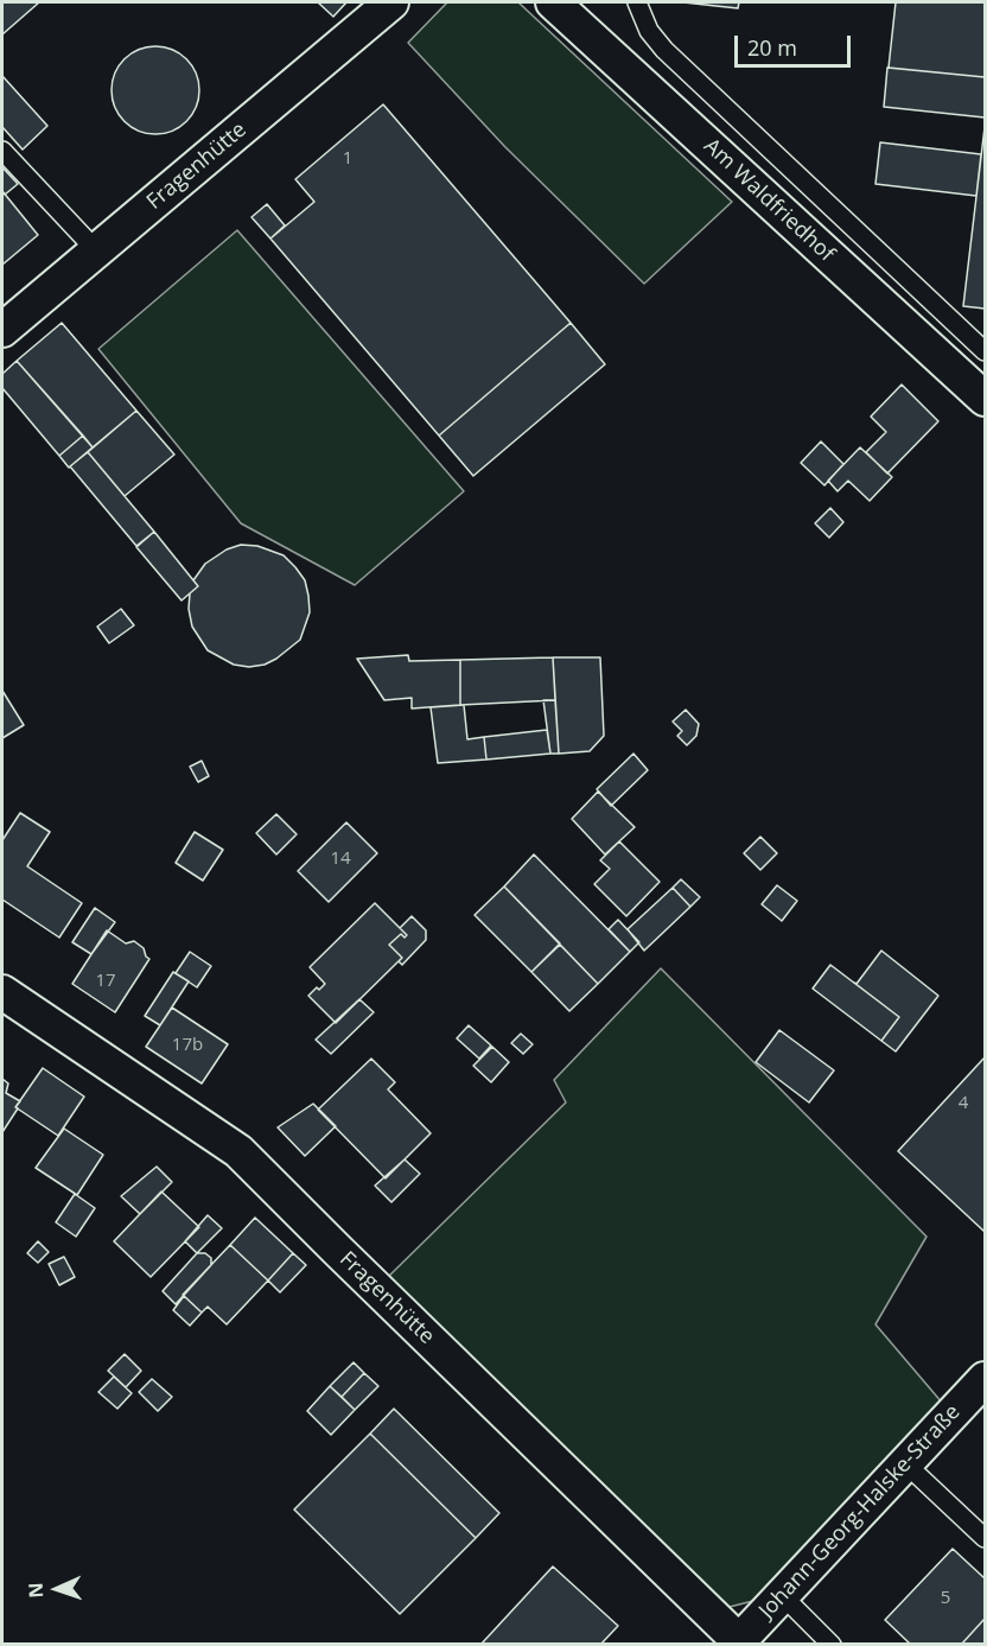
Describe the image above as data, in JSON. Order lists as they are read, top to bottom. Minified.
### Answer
{"streets":{"street":["Fragenhütte","Am Waldfriedhof","Johann-Georg-Halske-Straße"]},"crossings":[["Fragenhütte","Johann-Georg-Halske-Straße"]],"house_numbers":["1","14","17","17b","4","5"],"scale_bar":"20 m","north":"left"}
